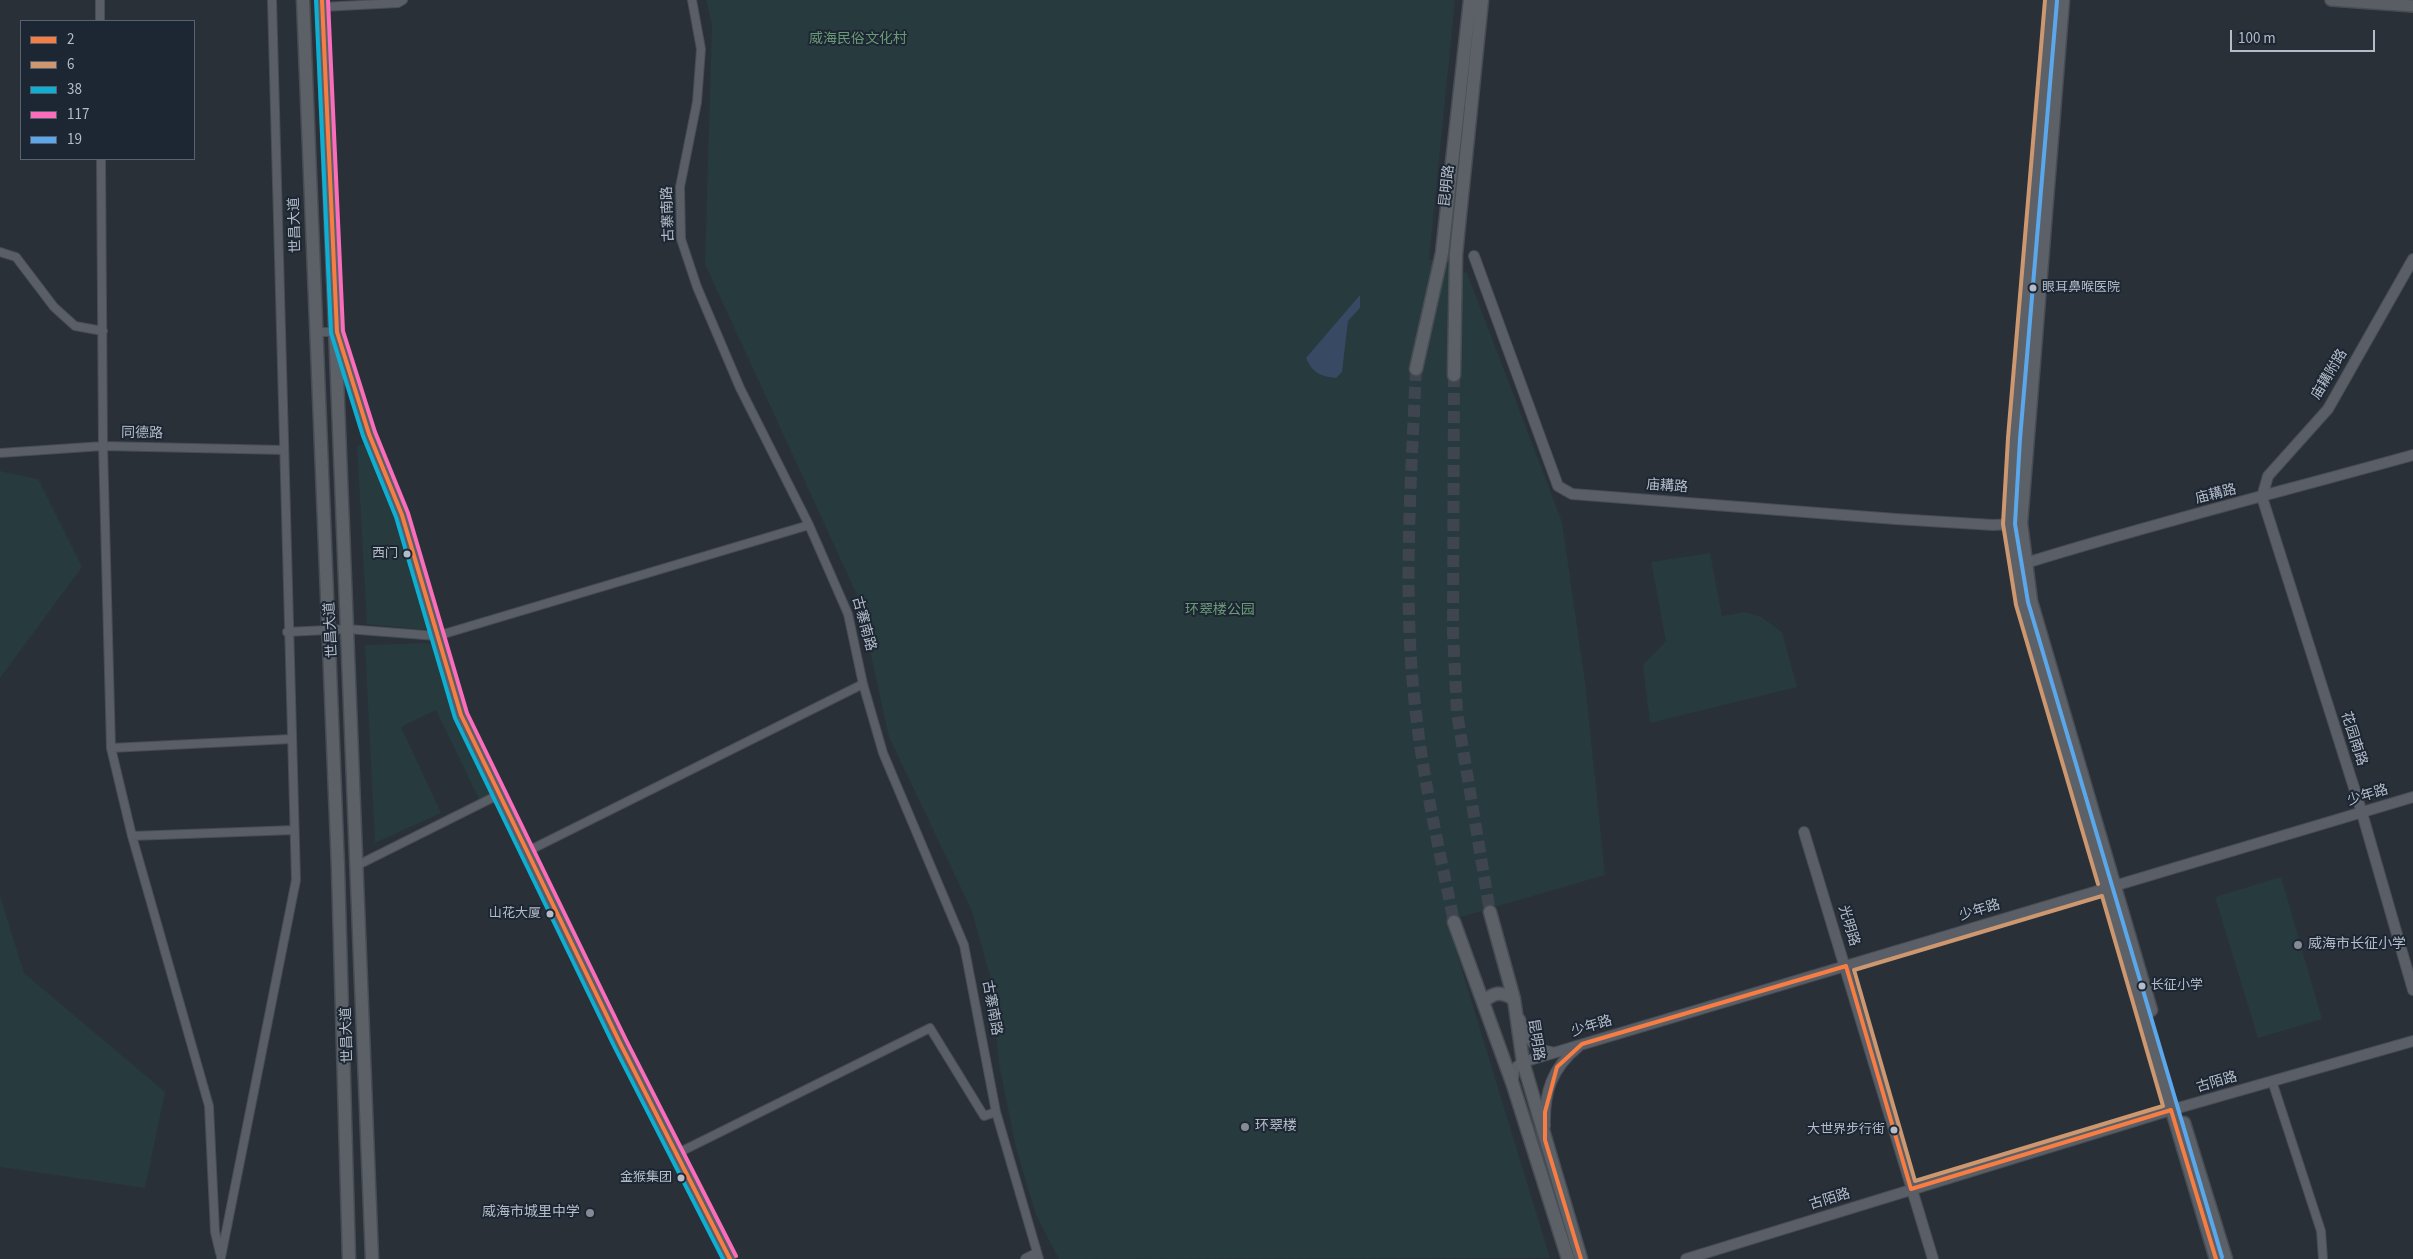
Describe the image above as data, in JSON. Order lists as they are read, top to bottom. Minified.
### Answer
{"streets":{"main road":["昆明路","世昌大道"],"street":["古寨南路","庙耩附路","同德路","庙耩路","花园南路","少年路","光明路","古陌路"]},"crossings":[["昆明路","少年路"],["庙耩附路","庙耩路"],["庙耩附路","花园南路"],["庙耩路","花园南路"],["花园南路","少年路"],["少年路","光明路"],["光明路","古陌路"]],"parks":["威海民俗文化村","环翠楼公园"],"places":["眼耳鼻喉医院","西门","山花大厦","威海市长征小学","长征小学","环翠楼","大世界步行街","金猴集团","威海市城里中学"],"lines":["transit line 2","transit line 6","transit line 38","transit line 117","transit line 19"],"legend":["2","6","38","117","19"],"scale_bar":"100 m"}
